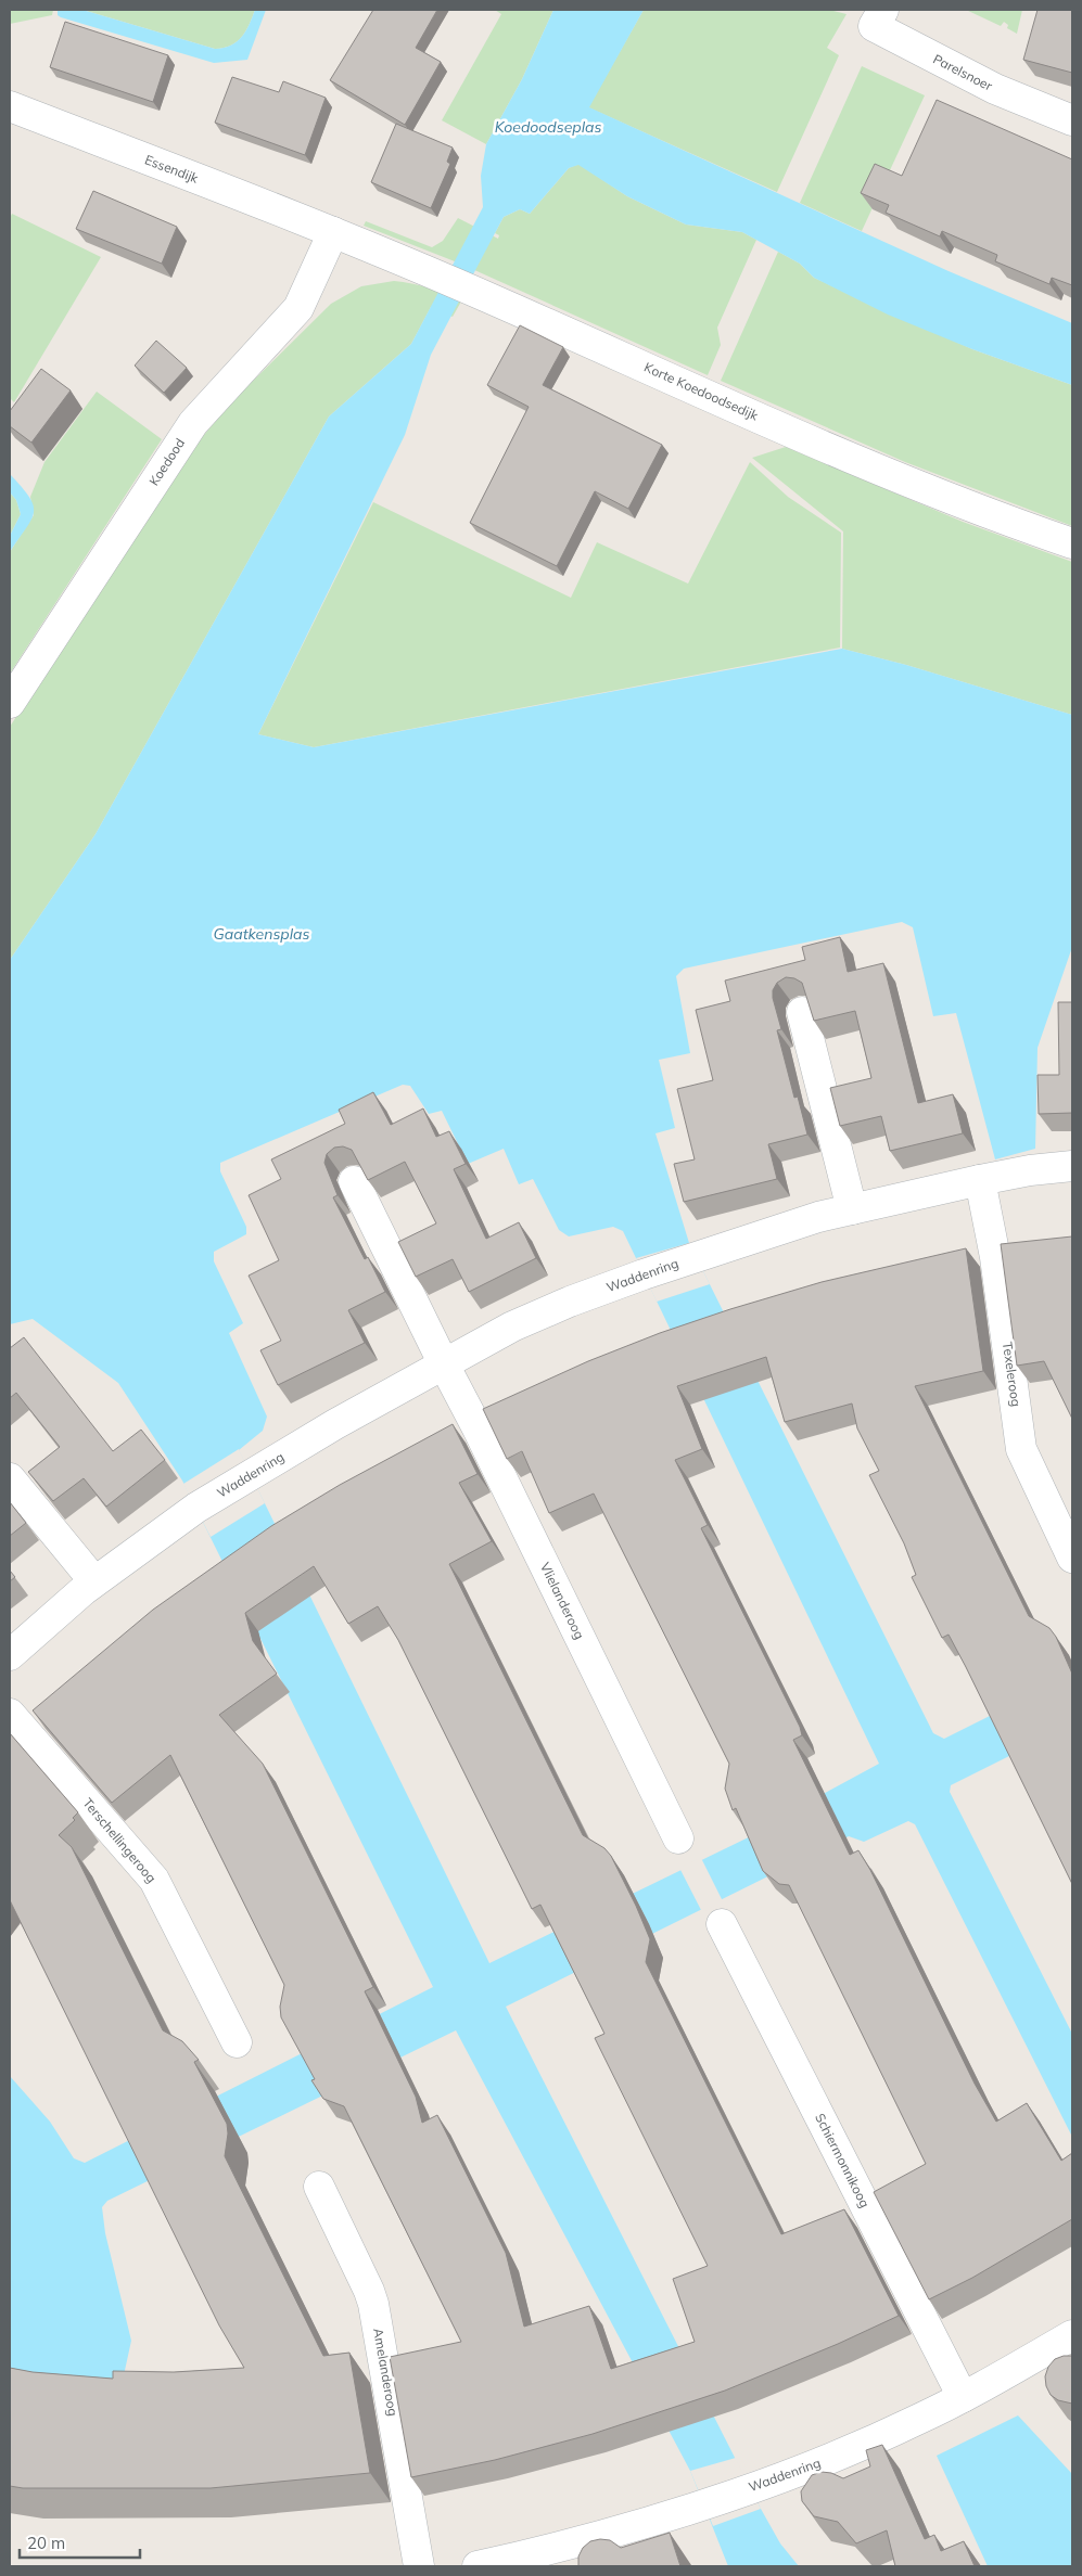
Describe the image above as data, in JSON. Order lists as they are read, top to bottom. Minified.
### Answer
{"streets":{"street":["Parelsnoer","Essendijk","Korte Koedoodsedijk","Koedood","Waddenring","Texeleroog","Vlielanderoog","Terschellingeroog","Schiermonnikoog","Amelanderoog"]},"crossings":[["Essendijk","Korte Koedoodsedijk"],["Essendijk","Koedood"],["Korte Koedoodsedijk","Koedood"],["Waddenring","Texeleroog"],["Waddenring","Vlielanderoog"],["Waddenring","Schiermonnikoog"]],"water":["Koedoodseplas","Gaatkensplas"],"scale_bar":"20 m"}
